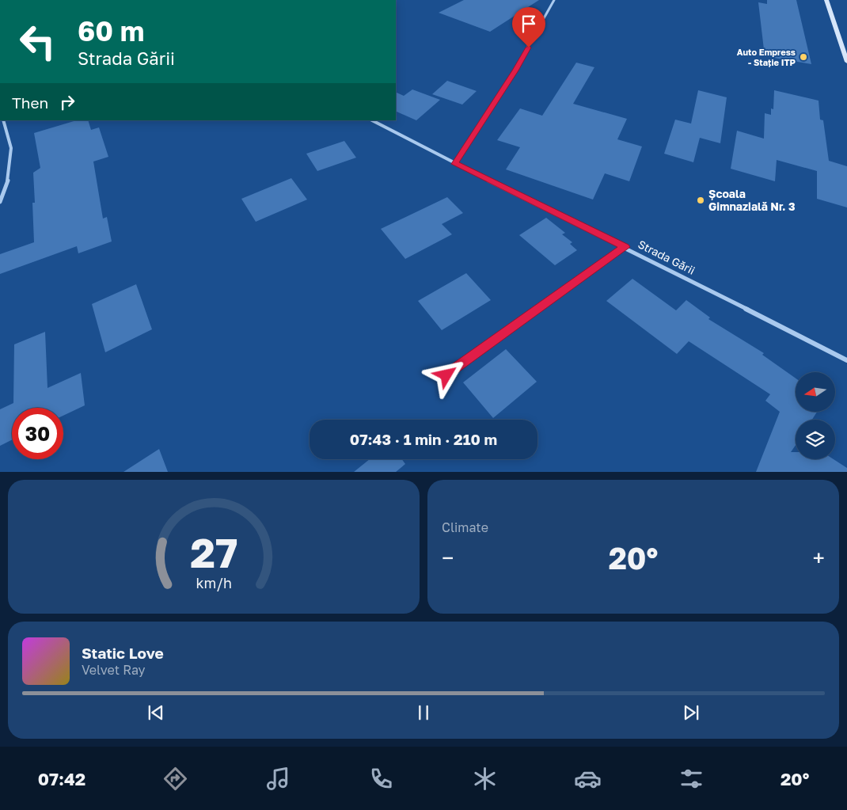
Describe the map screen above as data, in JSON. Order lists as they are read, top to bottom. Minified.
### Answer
{"streets":{"street":["Strada Gării"]},"places":["Auto Empress - Stație ITP","Școala Gimnazială Nr. 3"],"north":"left","page":{"turn":["60 m","Strada Gării"],"then":"Then","limit":"30","trip":"07:43 · 1 min · 210 m","tile":"Climate","heat":["−","20°","+"],"song":["Static Love","Velvet Ray"],"tabs":["07:42","20°"],"gauge":["27","km/h"]}}
